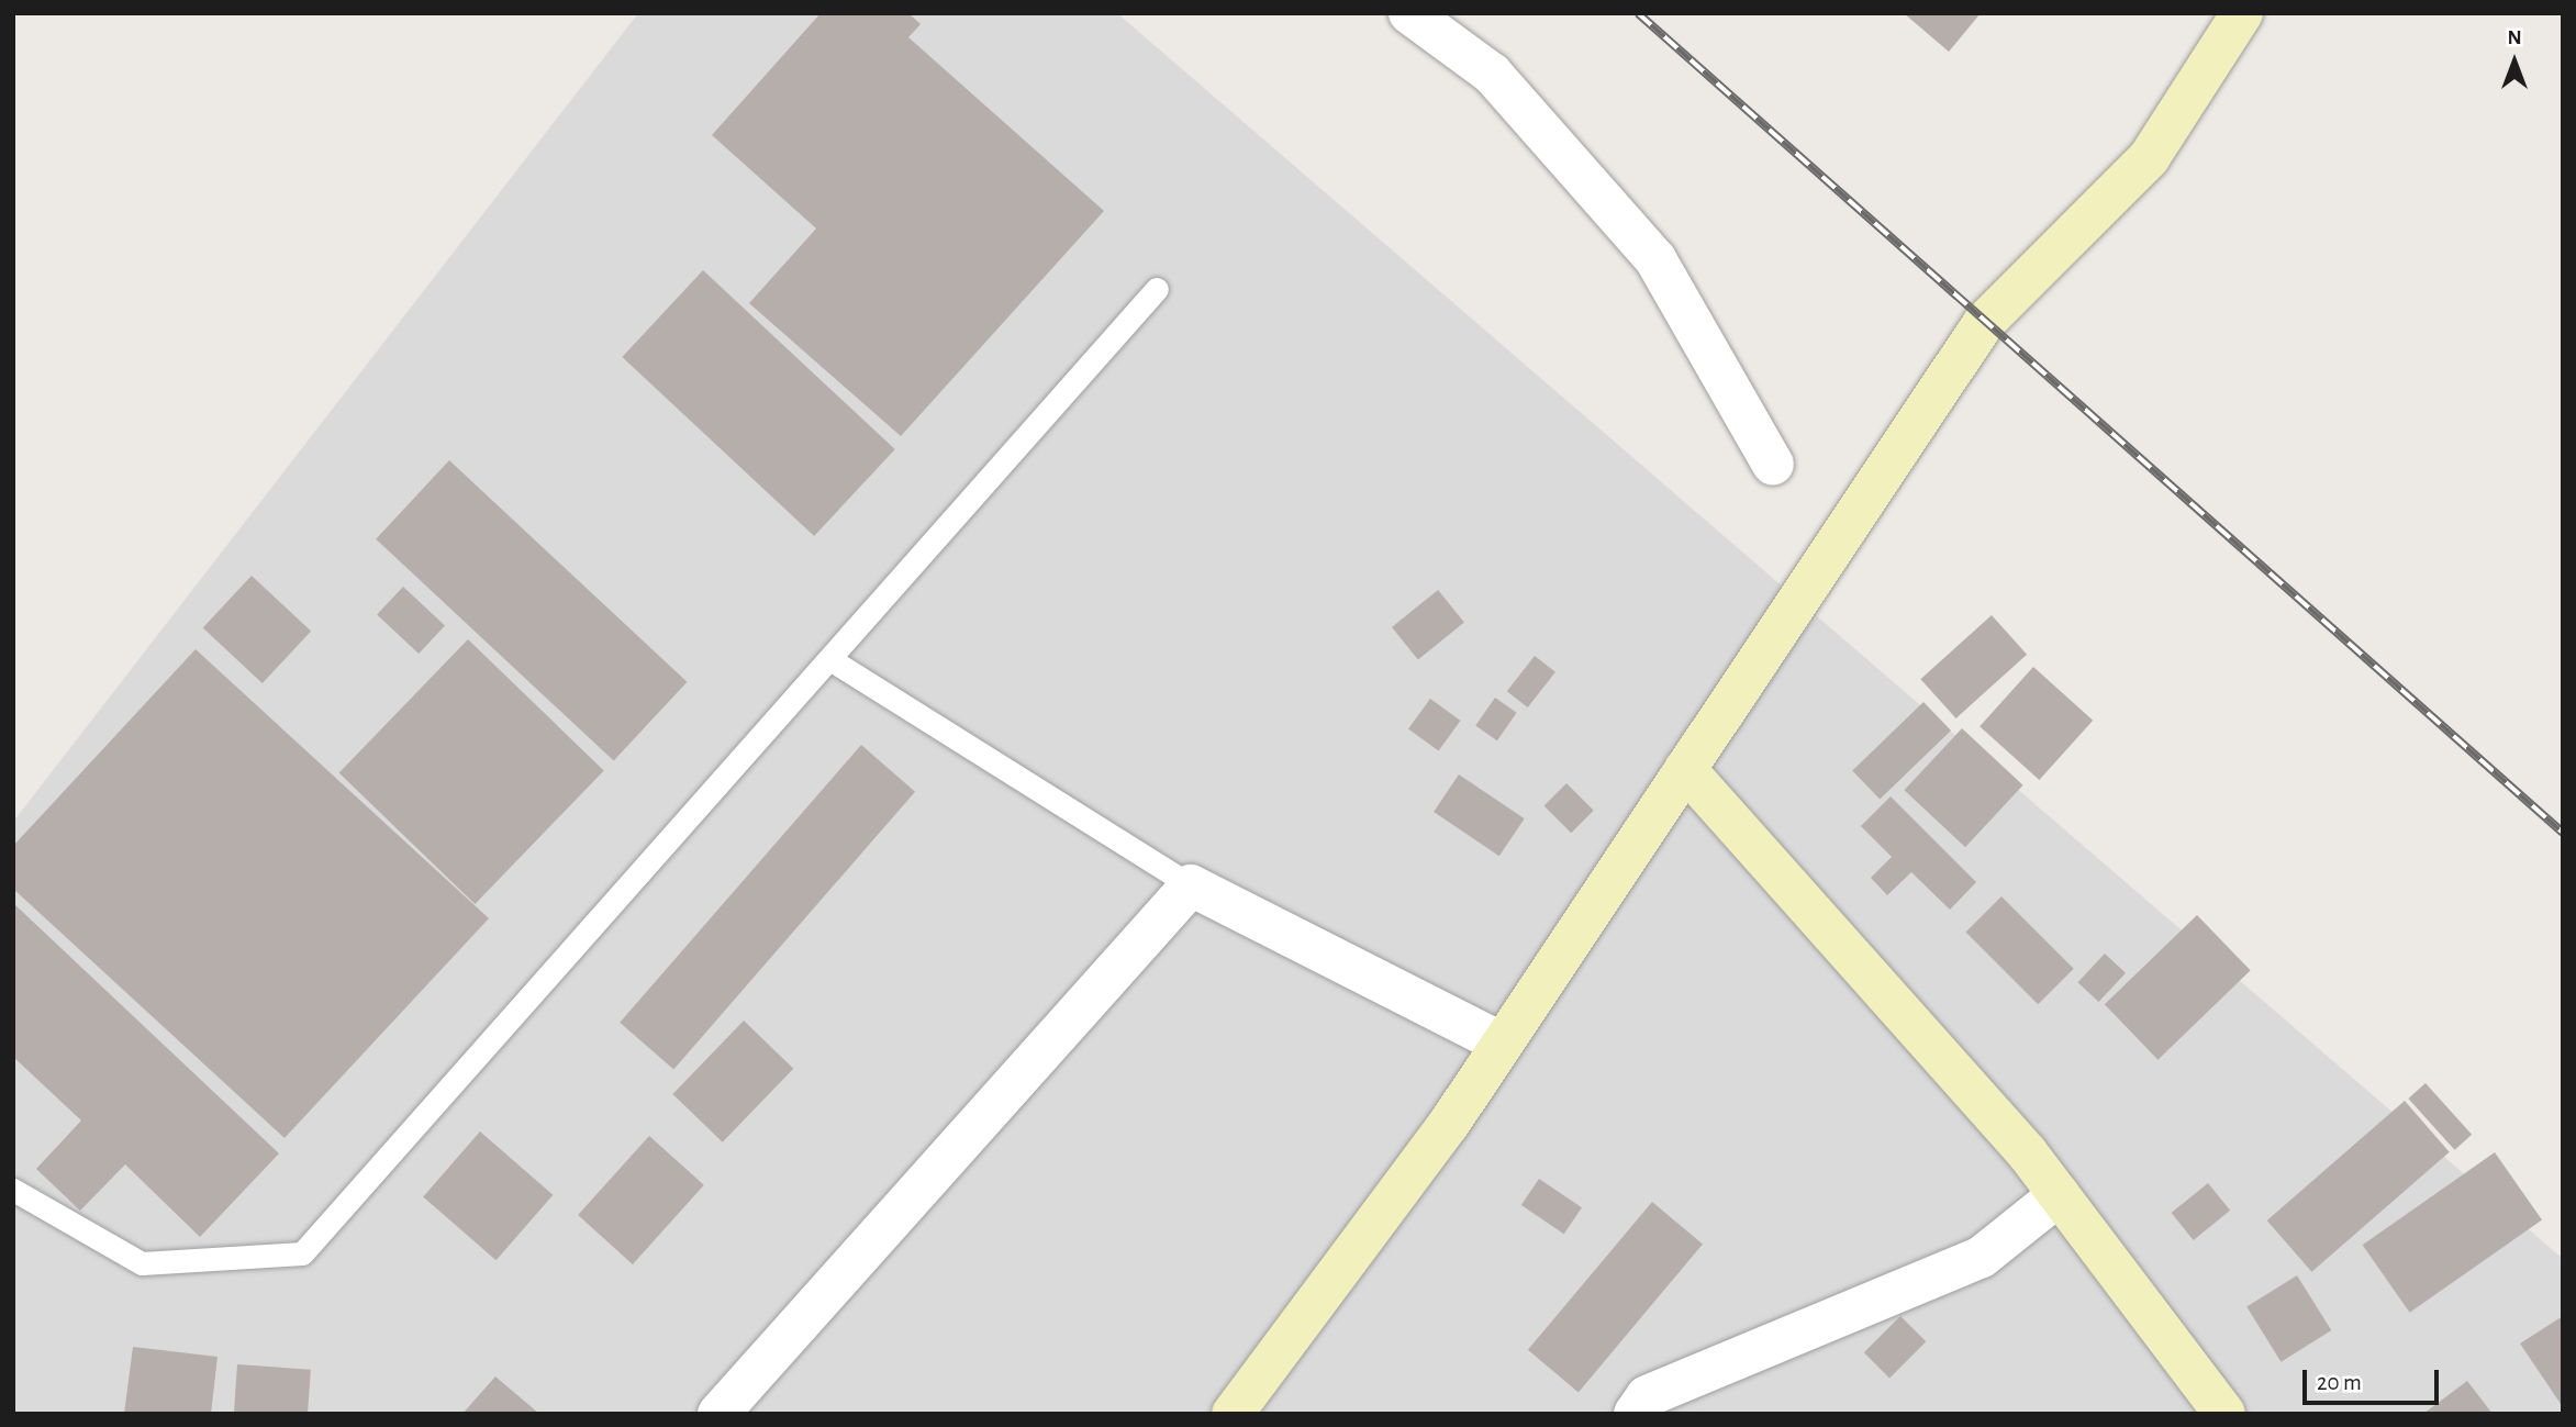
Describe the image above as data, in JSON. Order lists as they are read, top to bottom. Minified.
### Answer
{"scale_bar":"20 m","north":"top"}
